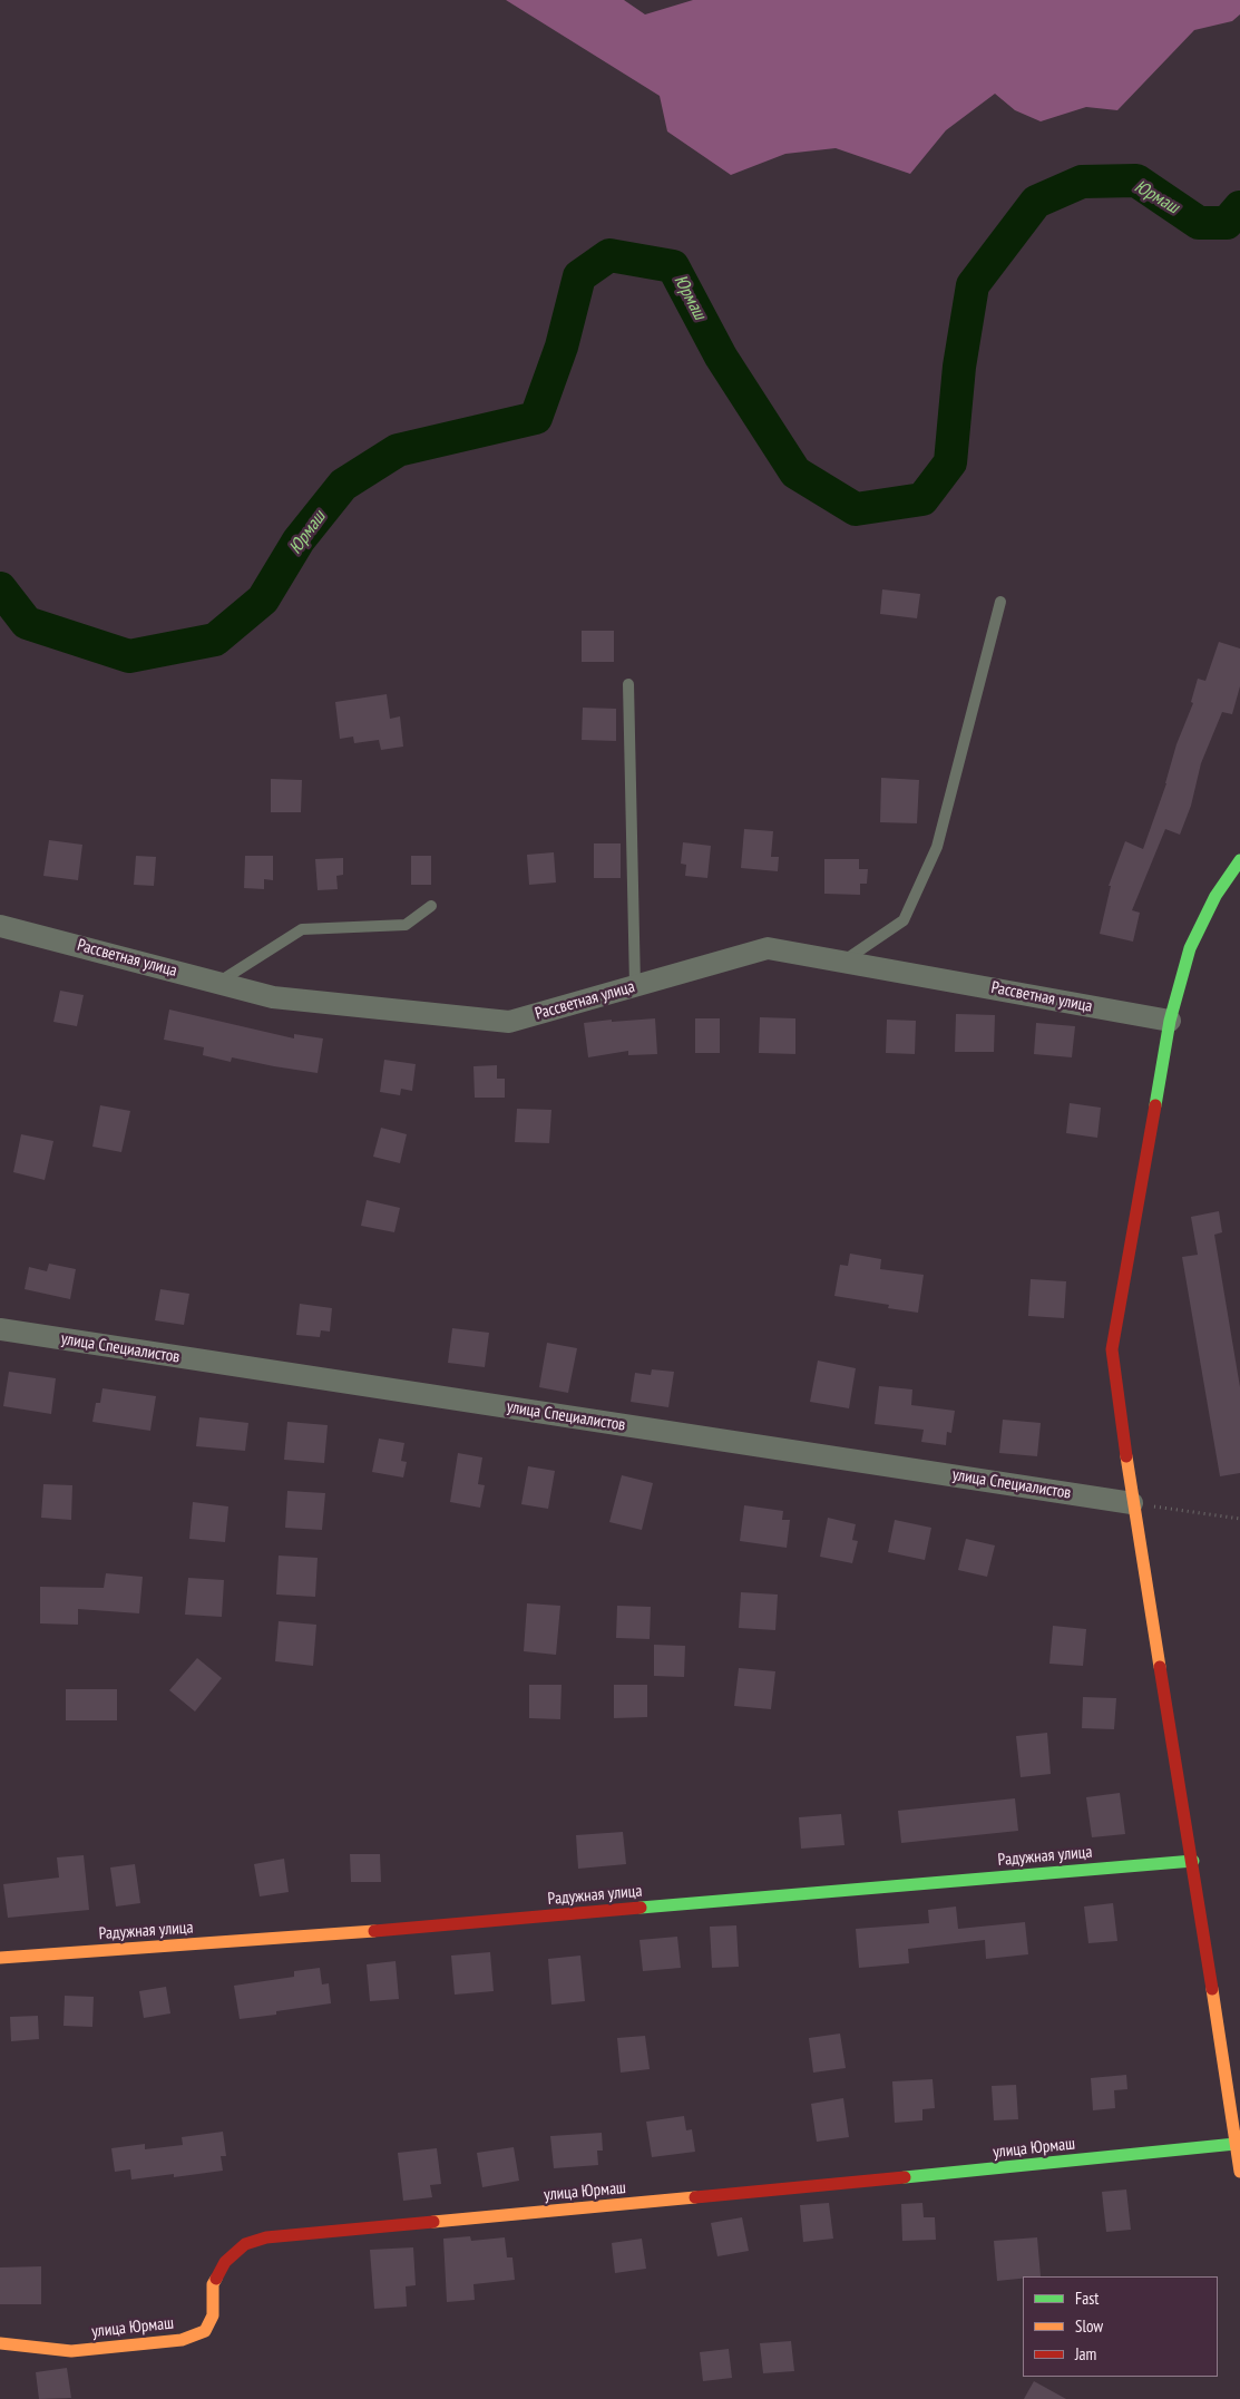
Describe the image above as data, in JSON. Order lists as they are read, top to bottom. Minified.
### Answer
{"streets":{"street":["Рассветная улица","улица Специалистов","Радужная улица","улица Юрмаш"]},"water":["Юрмаш"],"legend":["Fast","Slow","Jam"]}
